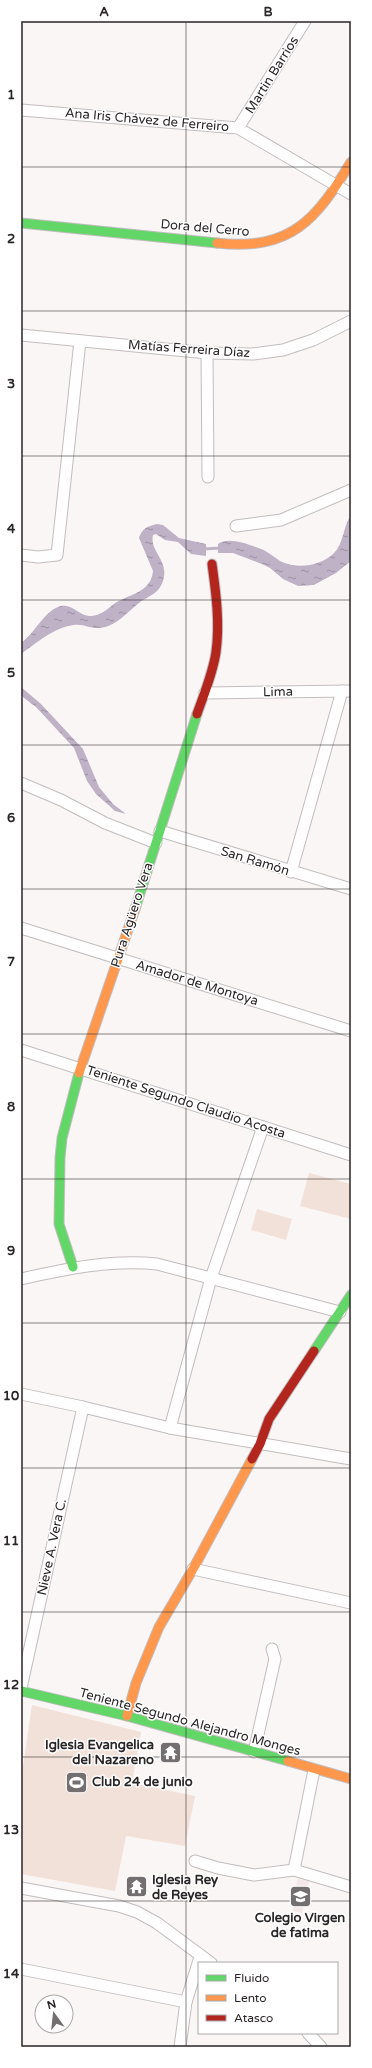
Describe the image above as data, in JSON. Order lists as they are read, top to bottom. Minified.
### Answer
{"streets":{"street":["Martin Barrios","Ana Iris Chávez de Ferreiro","Dora del Cerro","Matías Ferreira Díaz","Lima","San Ramón","Pura Agüero Vera","Amador de Montoya","Teniente Segundo Claudio Acosta","Nieve A. Vera C.","Teniente Segundo Alejandro Monges"]},"crossings":[["Martin Barrios","Ana Iris Chávez de Ferreiro"],["Ana Iris Chávez de Ferreiro","Dora del Cerro"],["Lima","Pura Agüero Vera"],["San Ramón","Pura Agüero Vera"],["Pura Agüero Vera","Amador de Montoya"],["Pura Agüero Vera","Teniente Segundo Claudio Acosta"]],"places":{"temple":["Iglesia Evangelica del Nazareno","Iglesia Rey de Reyes"],"sports":["Club 24 de junio"],"school or university":["Colegio Virgen de fatima"]},"legend":["Fluido","Lento","Atasco"],"north":"top","grid":{"columns":["A","B"],"rows":["1","2","3","4","5","6","7","8","9","10","11","12","13","14"]}}
